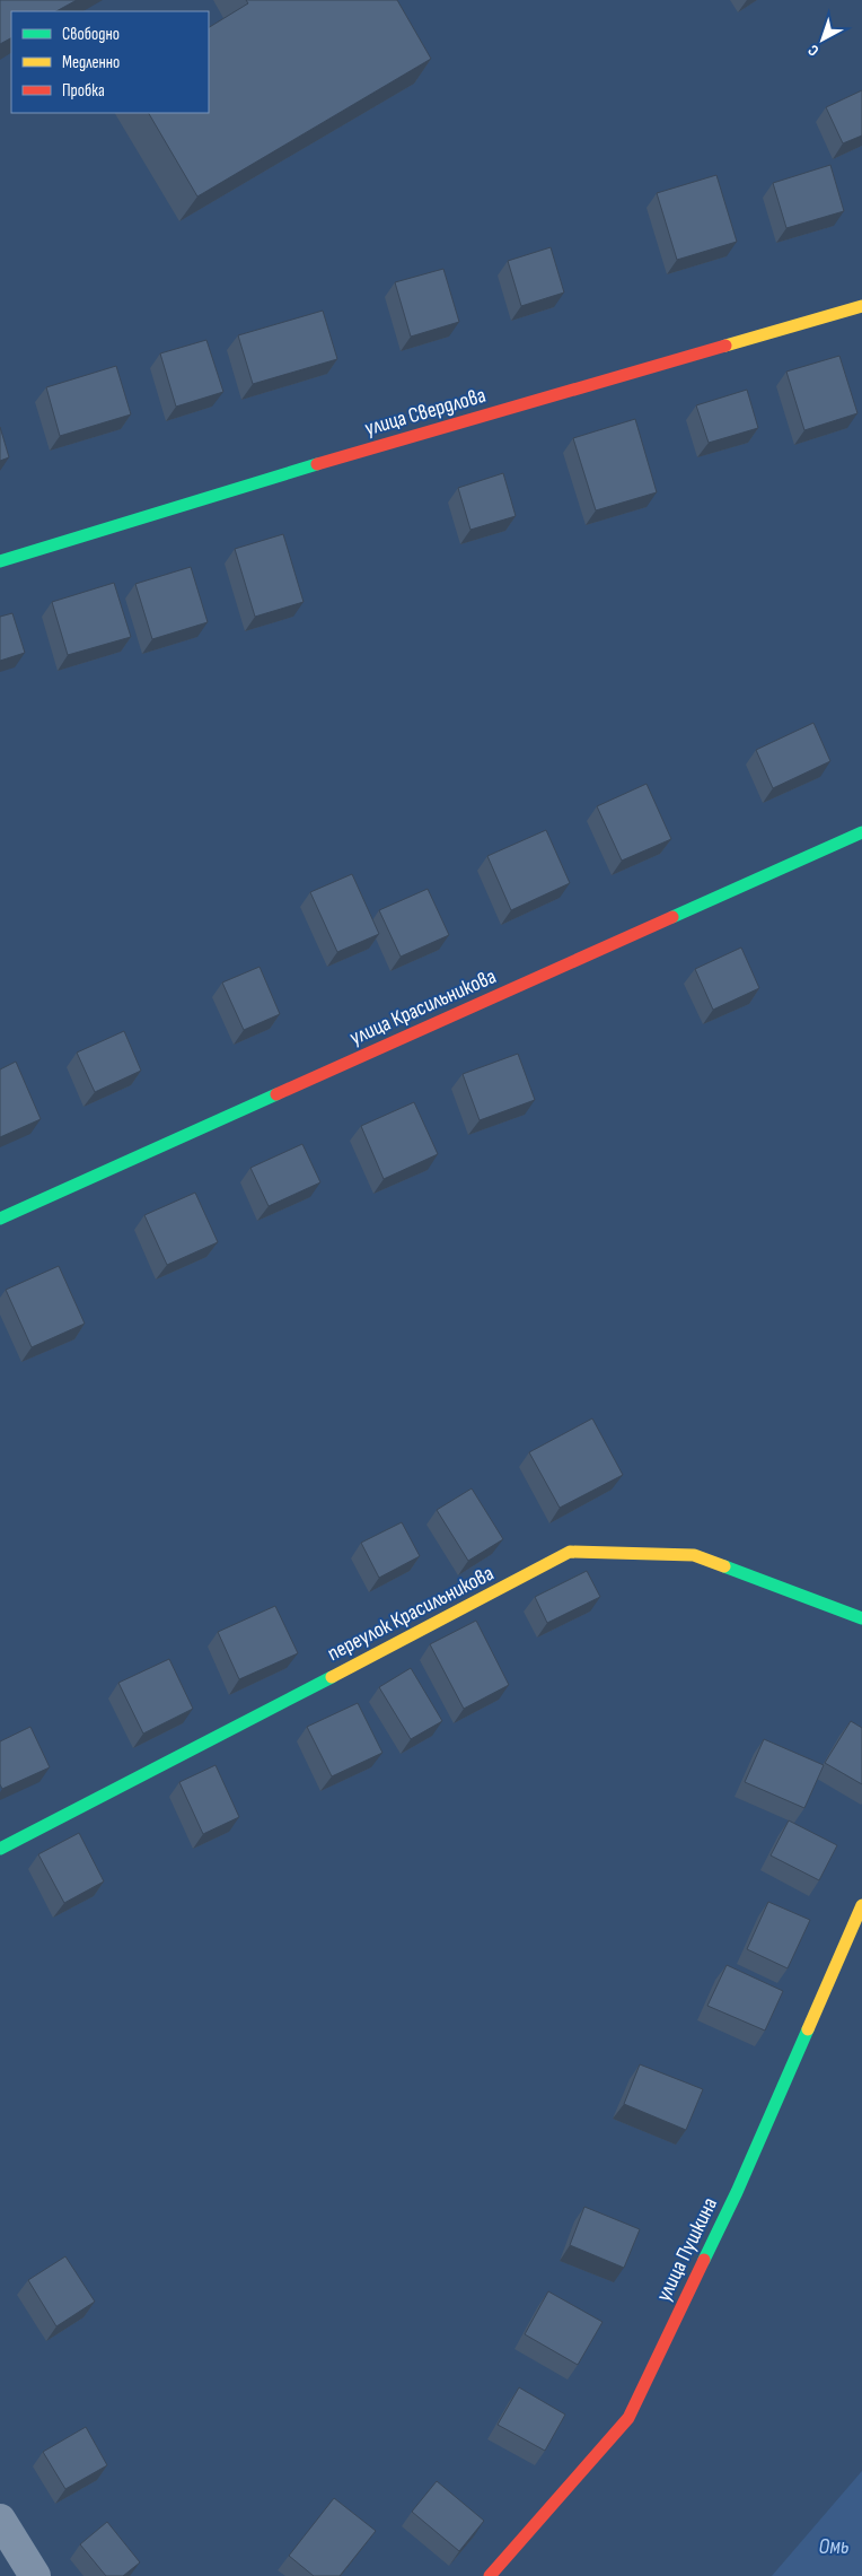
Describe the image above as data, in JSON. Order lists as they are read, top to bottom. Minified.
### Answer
{"streets":{"street":["улица Свердлова","улица Красильникова","переулок Красильникова","улица Пушкина"]},"water":["Омь"],"legend":["Свободно","Медленно","Пробка"],"north":"bottom left"}
